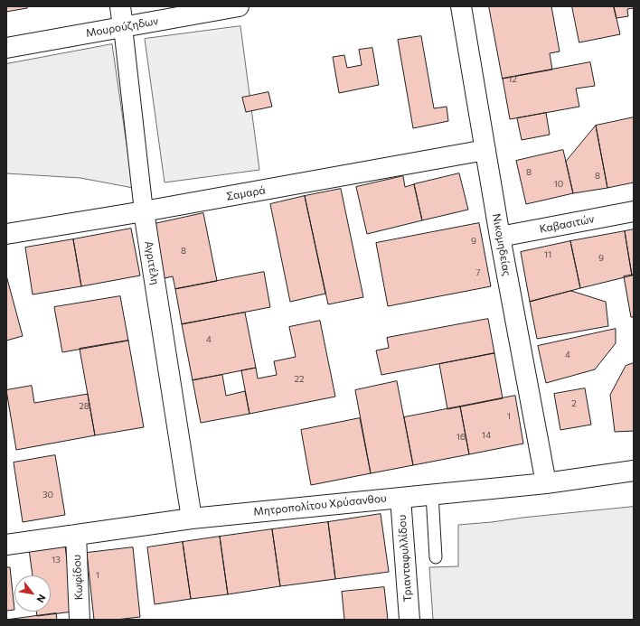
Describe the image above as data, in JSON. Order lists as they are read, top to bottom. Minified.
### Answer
{"streets":{"street":["Μουρούζηδων","Σαμαρά","Καβασιτών","Νικομηδείας","Αγριτέλη","Μητροπολίτου Χρύσανθου","Τριανταφυλλίδου","Κωφίδου"]},"crossings":[["Μουρούζηδων","Αγριτέλη"],["Σαμαρά","Νικομηδείας"],["Σαμαρά","Αγριτέλη"],["Καβασιτών","Νικομηδείας"],["Νικομηδείας","Μητροπολίτου Χρύσανθου"],["Αγριτέλη","Μητροπολίτου Χρύσανθου"],["Μητροπολίτου Χρύσανθου","Τριανταφυλλίδου"],["Μητροπολίτου Χρύσανθου","Κωφίδου"]],"house_numbers":["12","8","8","10","9","8","11","9","7","4","4","22","2","28","1","14","16","30","13","1"],"north":"bottom right"}
